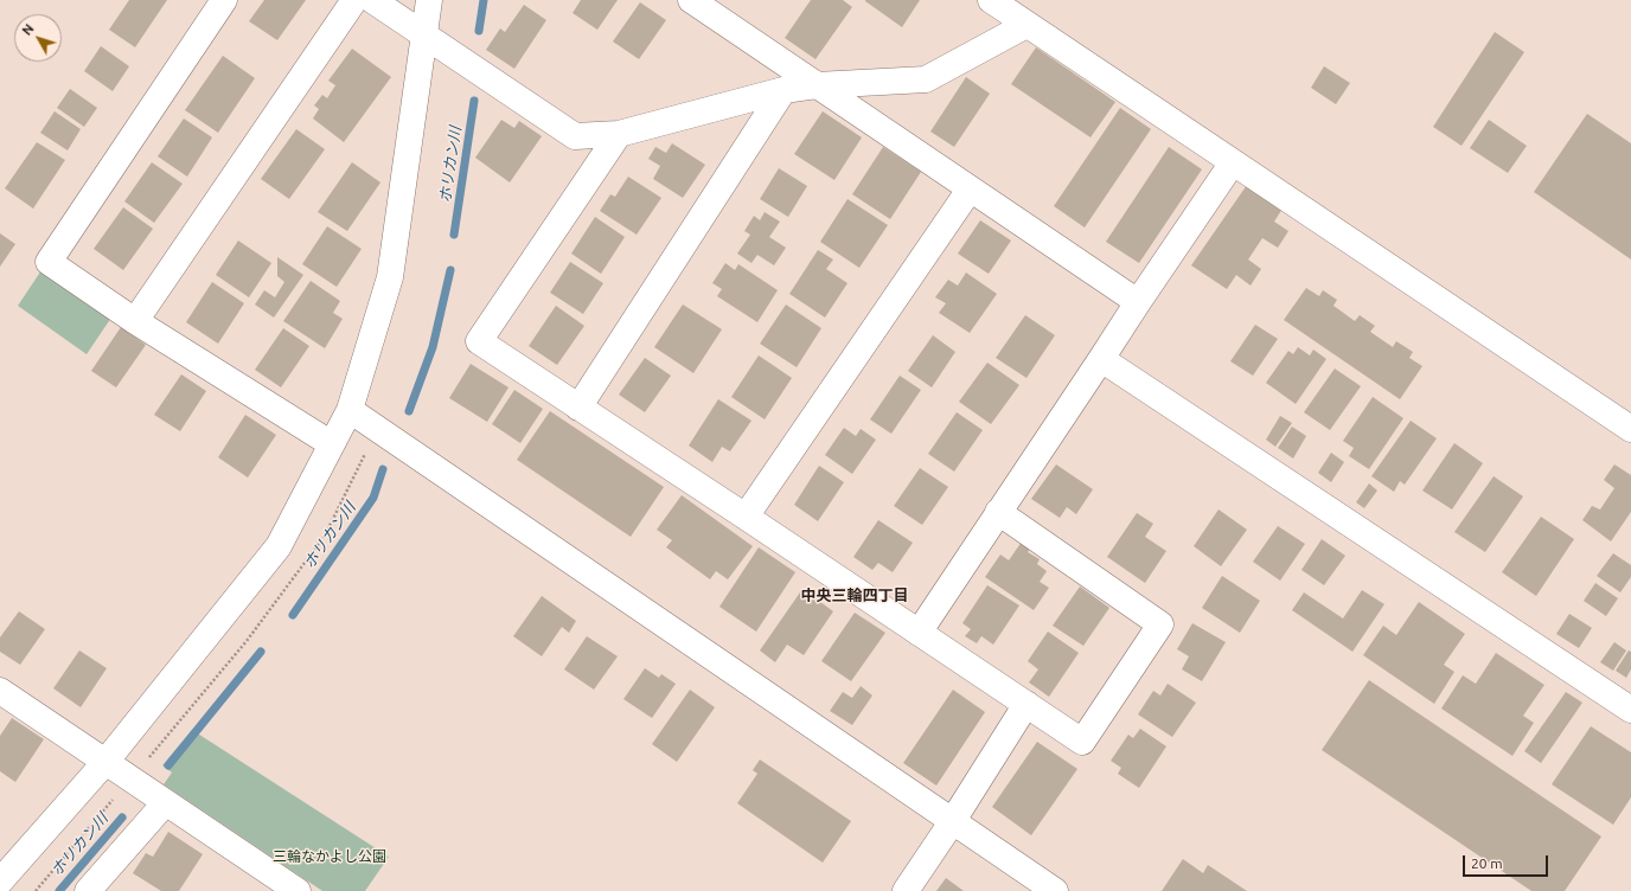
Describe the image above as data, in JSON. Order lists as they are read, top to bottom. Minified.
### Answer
{"districts":["中央三輪四丁目"],"water":["ホリカン川"],"parks":["三輪なかよし公園"],"scale_bar":"20 m","north":"top left"}
